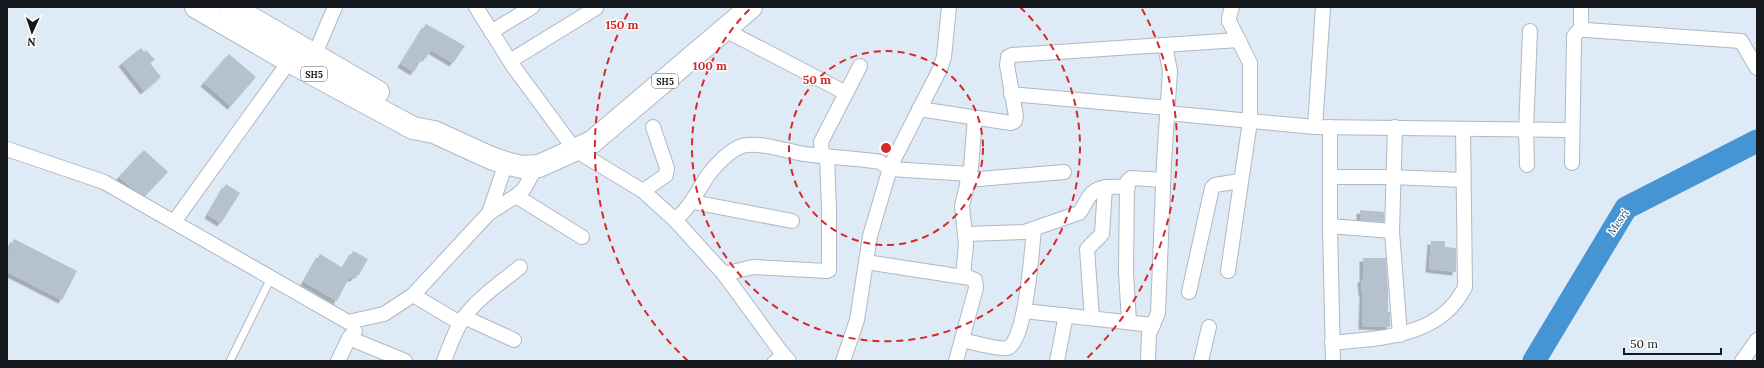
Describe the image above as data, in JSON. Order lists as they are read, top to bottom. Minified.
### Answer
{"streets":{"main road":["SH5"]},"water":["Mesri"],"scale_bar":"50 m","north":"bottom","rings":["150 m","100 m","50 m"]}
